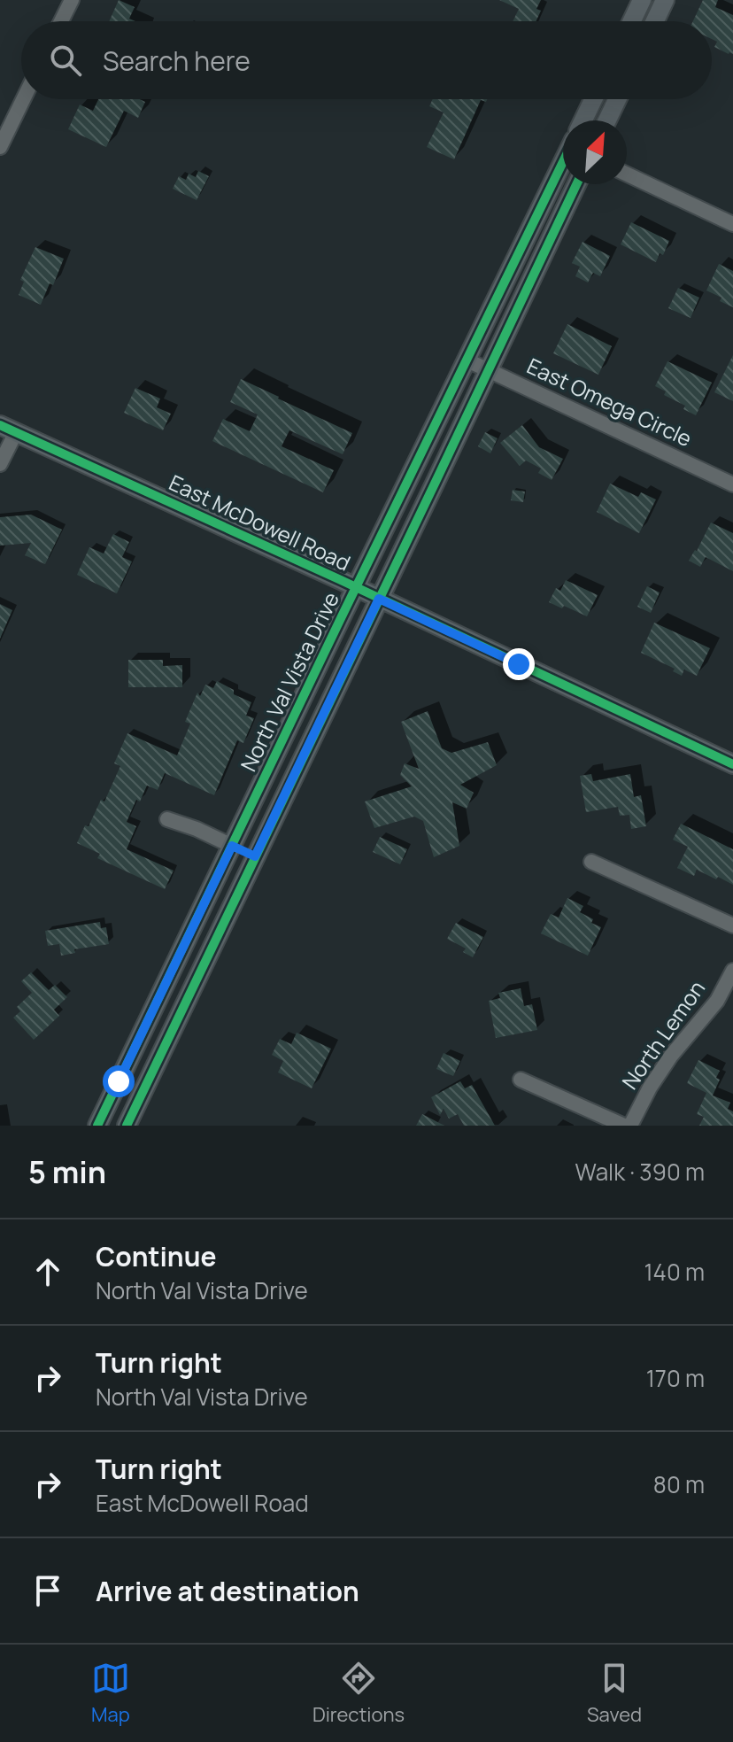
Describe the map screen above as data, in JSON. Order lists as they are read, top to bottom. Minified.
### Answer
{"streets":{"main road":["East McDowell Road","North Val Vista Drive"],"street":["East Omega Circle","North Lemon"]},"crossings":[["East Omega Circle","North Val Vista Drive"],["East McDowell Road","North Val Vista Drive"]],"north":"top right","page":{"search":"Search here","heading":["5 min","Walk · 390 m"],"list":[["Continue","North Val Vista Drive","140 m"],["Turn right","North Val Vista Drive","170 m"],["Turn right","East McDowell Road","80 m"],"Arrive at destination"],"nav":["Map","Directions","Saved"]}}
